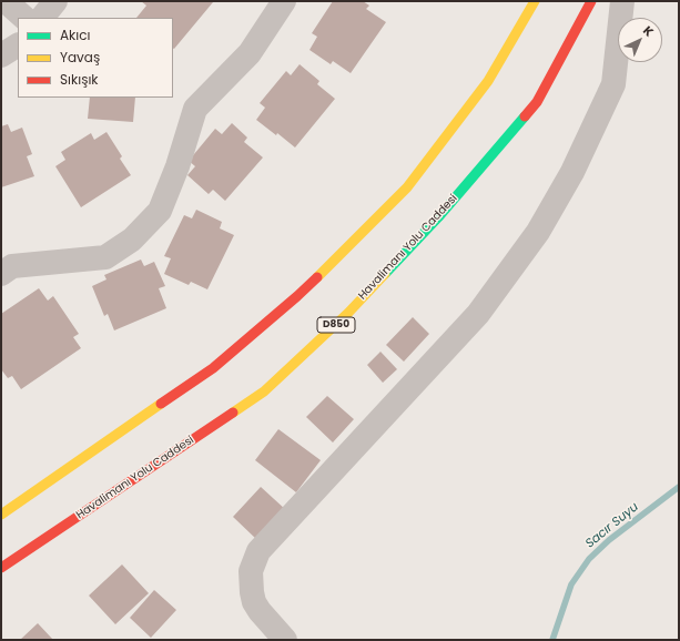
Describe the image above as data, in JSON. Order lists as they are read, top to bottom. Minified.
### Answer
{"streets":{"highway":["Havalimanı Yolu Caddesi","D850"]},"water":["Sacır Suyu"],"legend":["Akıcı","Yavaş","Sıkışık"],"north":"top right"}
